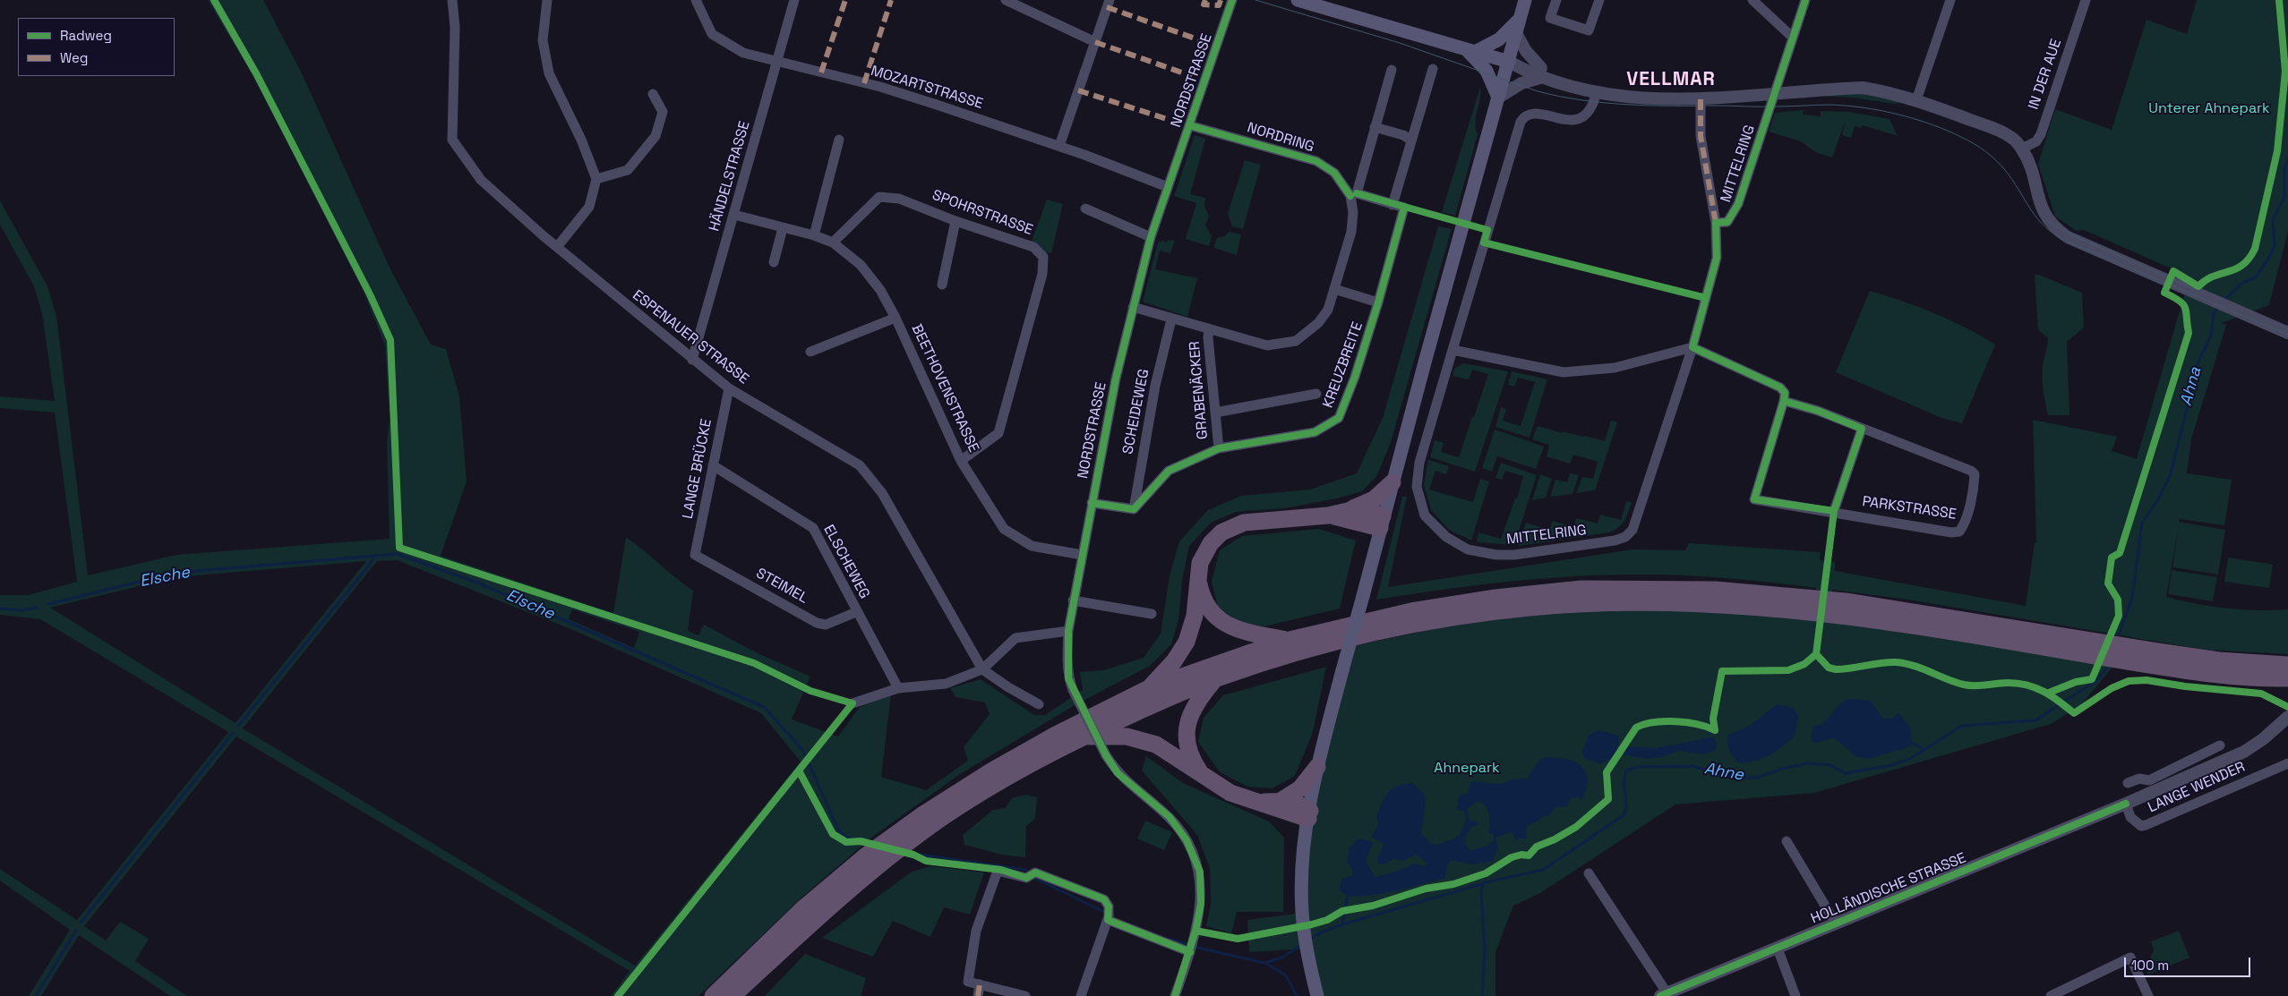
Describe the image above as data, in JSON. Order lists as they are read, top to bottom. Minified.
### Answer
{"streets":{"street":["IN DER AUE","NORDSTRASSE","MOZARTSTRASSE","NORDRING","MITTELRING","HÄNDELSTRASSE","SPOHRSTRASSE","ESPENAUER STRASSE","KREUZBREITE","BEETHOVENSTRASSE","GRABENÄCKER","SCHEIDEWEG","LANGE BRÜCKE","PARKSTRASSE","ELSCHEWEG","STEIMEL","LANGE WENDER","HOLLÄNDISCHE STRASSE"]},"crossings":[["NORDSTRASSE","MOZARTSTRASSE"],["NORDSTRASSE","NORDRING"],["NORDSTRASSE","BEETHOVENSTRASSE"],["MOZARTSTRASSE","HÄNDELSTRASSE"],["NORDRING","GRABENÄCKER"],["NORDRING","SCHEIDEWEG"],["HÄNDELSTRASSE","ESPENAUER STRASSE"],["HÄNDELSTRASSE","BEETHOVENSTRASSE"],["SPOHRSTRASSE","BEETHOVENSTRASSE"],["ESPENAUER STRASSE","LANGE BRÜCKE"],["KREUZBREITE","GRABENÄCKER"],["KREUZBREITE","SCHEIDEWEG"],["LANGE BRÜCKE","ELSCHEWEG"],["LANGE BRÜCKE","STEIMEL"],["ELSCHEWEG","STEIMEL"],["LANGE WENDER","HOLLÄNDISCHE STRASSE"]],"districts":["VELLMAR"],"water":["Ahna","Elsche","Ahne"],"parks":["Unterer Ahnepark","Ahnepark"],"legend":["Radweg","Weg"],"scale_bar":"100 m"}
